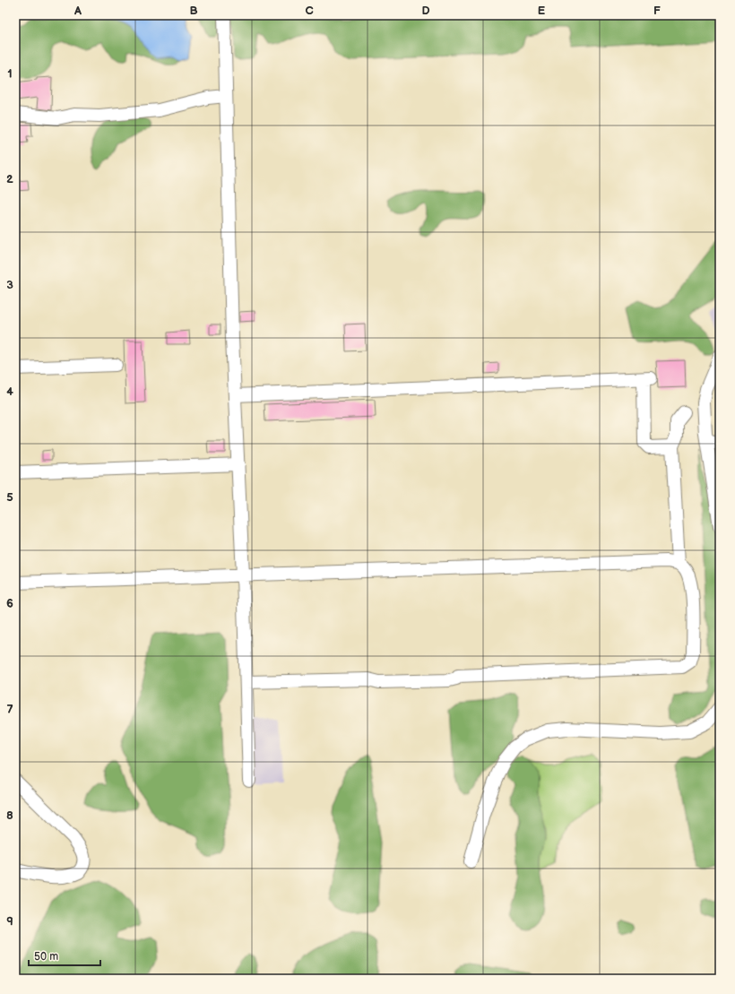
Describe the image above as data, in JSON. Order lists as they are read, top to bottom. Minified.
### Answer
{"scale_bar":"50 m","grid":{"columns":["A","B","C","D","E","F"],"rows":["1","2","3","4","5","6","7","8","9"]}}
